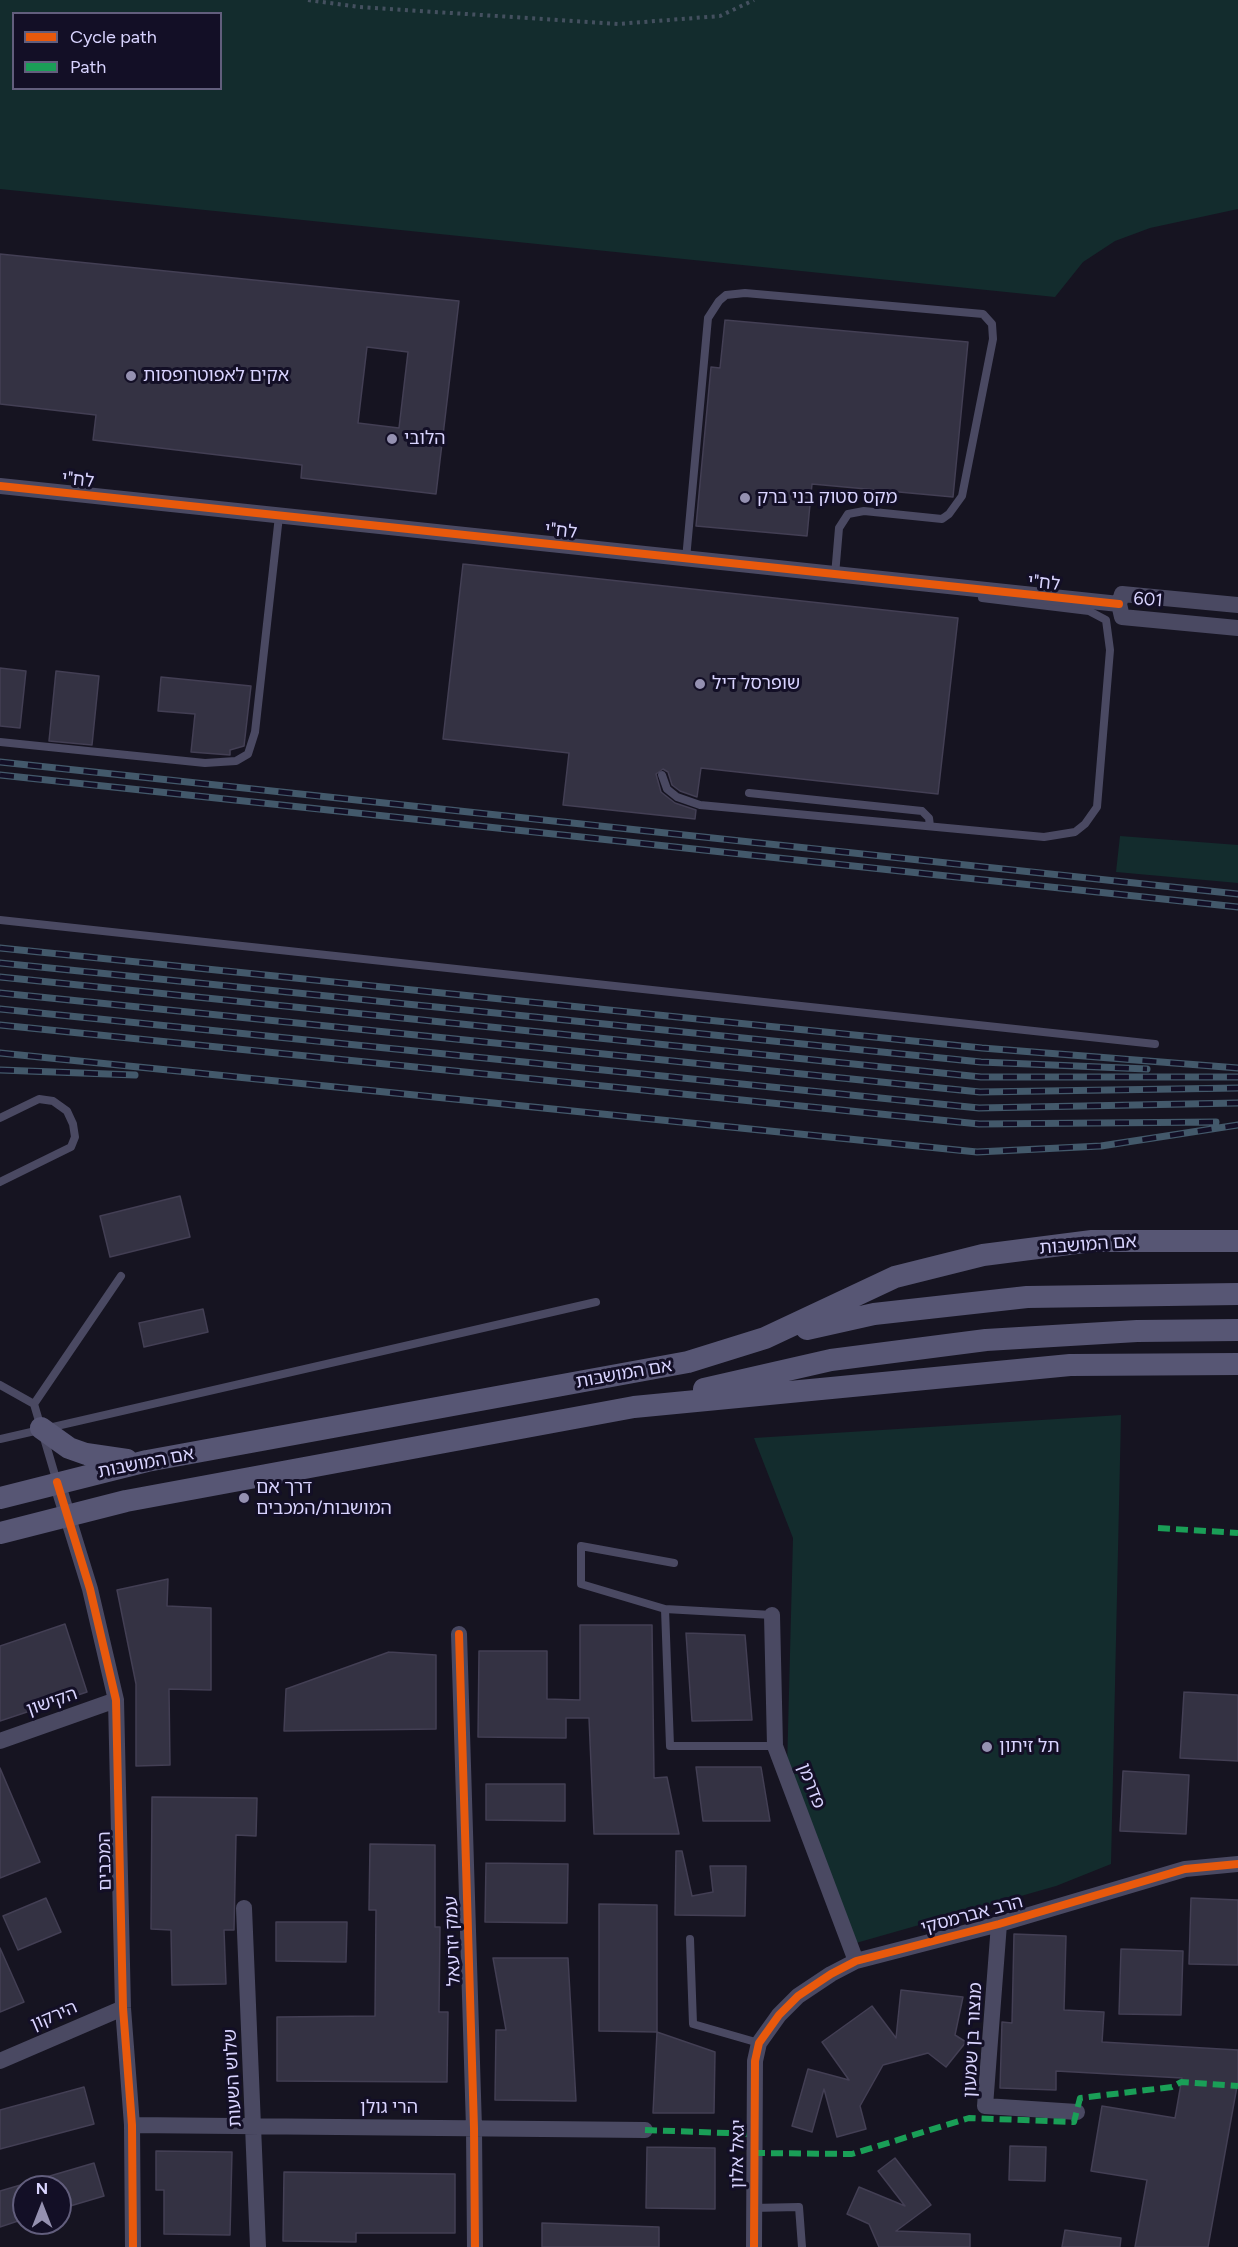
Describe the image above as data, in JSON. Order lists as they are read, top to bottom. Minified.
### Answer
{"streets":{"main road":["אם המושבות"],"street":["לח\"י","601","הקישון","פדרמן","המכבים","הרב אברמסקי","עמק יזרעאל","הירקון","מנצור בן שמעון","שלוש השעות","הרי גולן","יגאל אלון"]},"crossings":[["לח\"י","601"],["אם המושבות","המכבים"],["הקישון","המכבים"],["פדרמן","הרב אברמסקי"],["המכבים","הירקון"],["המכבים","הרי גולן"],["הרב אברמסקי","מנצור בן שמעון"],["הרב אברמסקי","יגאל אלון"],["עמק יזרעאל","הרי גולן"],["שלוש השעות","הרי גולן"]],"places":["אקים לאפוטרופסות","הלובי","מקס סטוק בני ברק","שופרסל דיל","דרך אם המושבות/המכבים","תל זיתון"],"legend":["Cycle path","Path"],"north":"top"}
